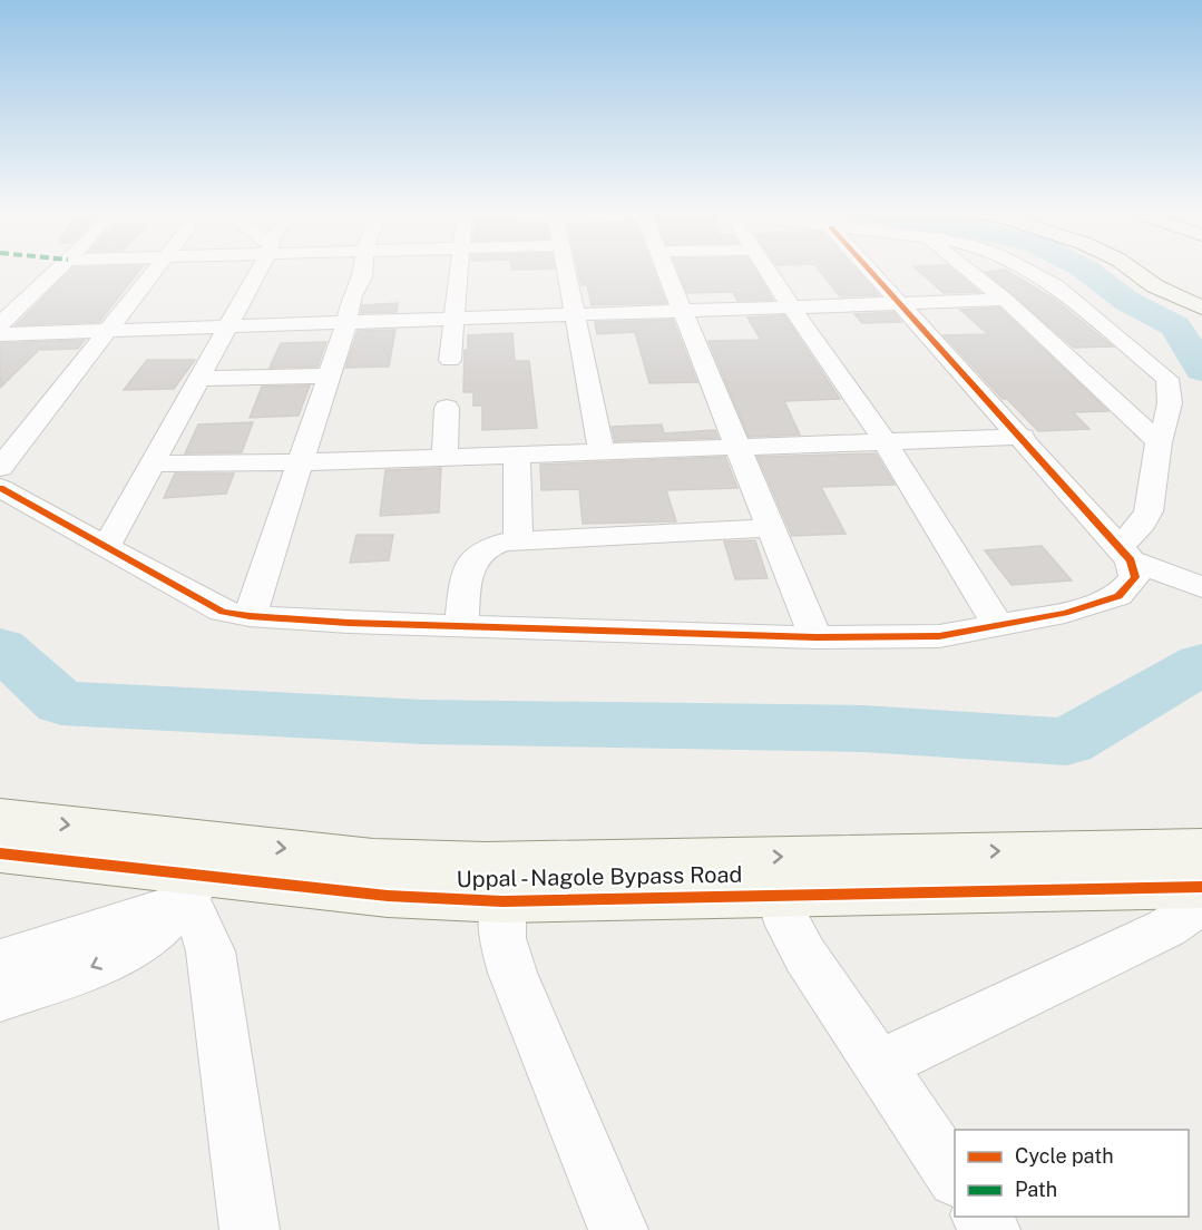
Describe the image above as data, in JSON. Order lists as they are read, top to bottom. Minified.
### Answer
{"streets":{"street":["Uppal - Nagole Bypass Road"]},"legend":["Cycle path","Path"]}
